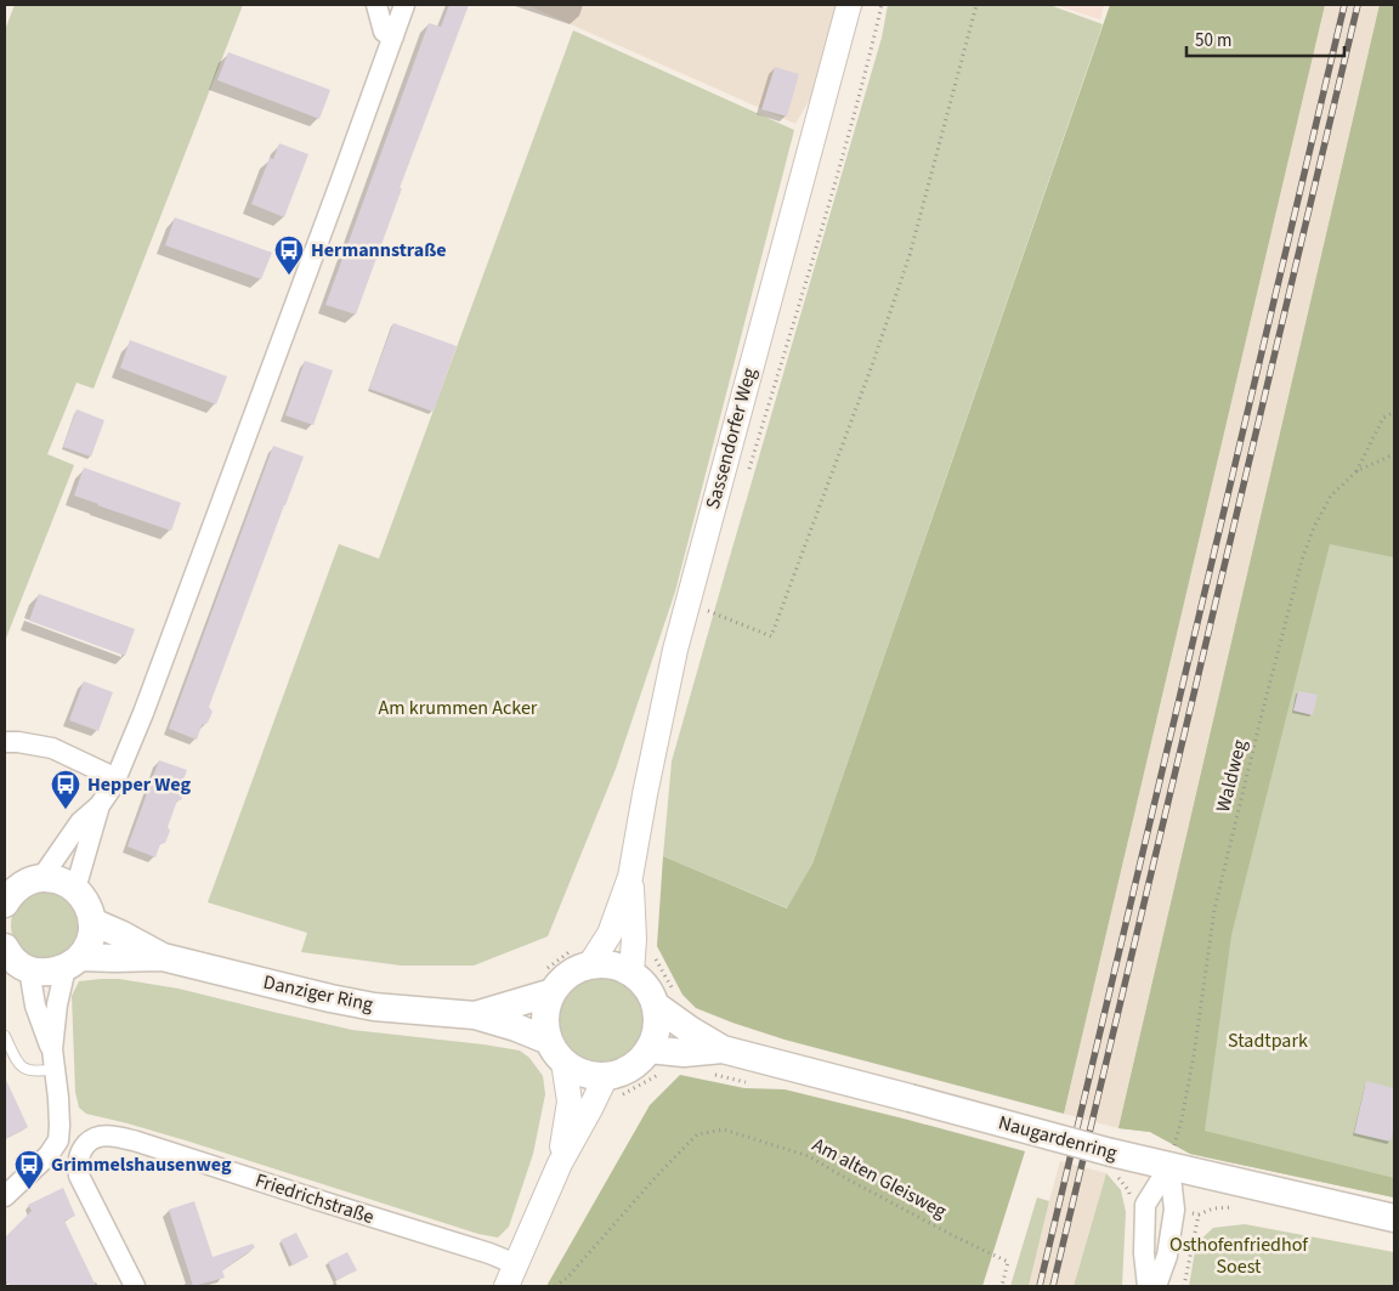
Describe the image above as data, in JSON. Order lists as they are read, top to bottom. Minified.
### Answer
{"streets":{"main road":["Danziger Ring","Naugardenring"],"street":["Sassendorfer Weg","Friedrichstraße"],"path":["Waldweg","Am alten Gleisweg"]},"crossings":[["Sassendorfer Weg","Danziger Ring"],["Sassendorfer Weg","Naugardenring"],["Waldweg","Naugardenring"],["Danziger Ring","Naugardenring"]],"parks":["Am krummen Acker","Stadtpark","Osthofenfriedhof Soest"],"places":{"bus stop":["Hermannstraße","Hepper Weg","Grimmelshausenweg"]},"scale_bar":"50 m"}
